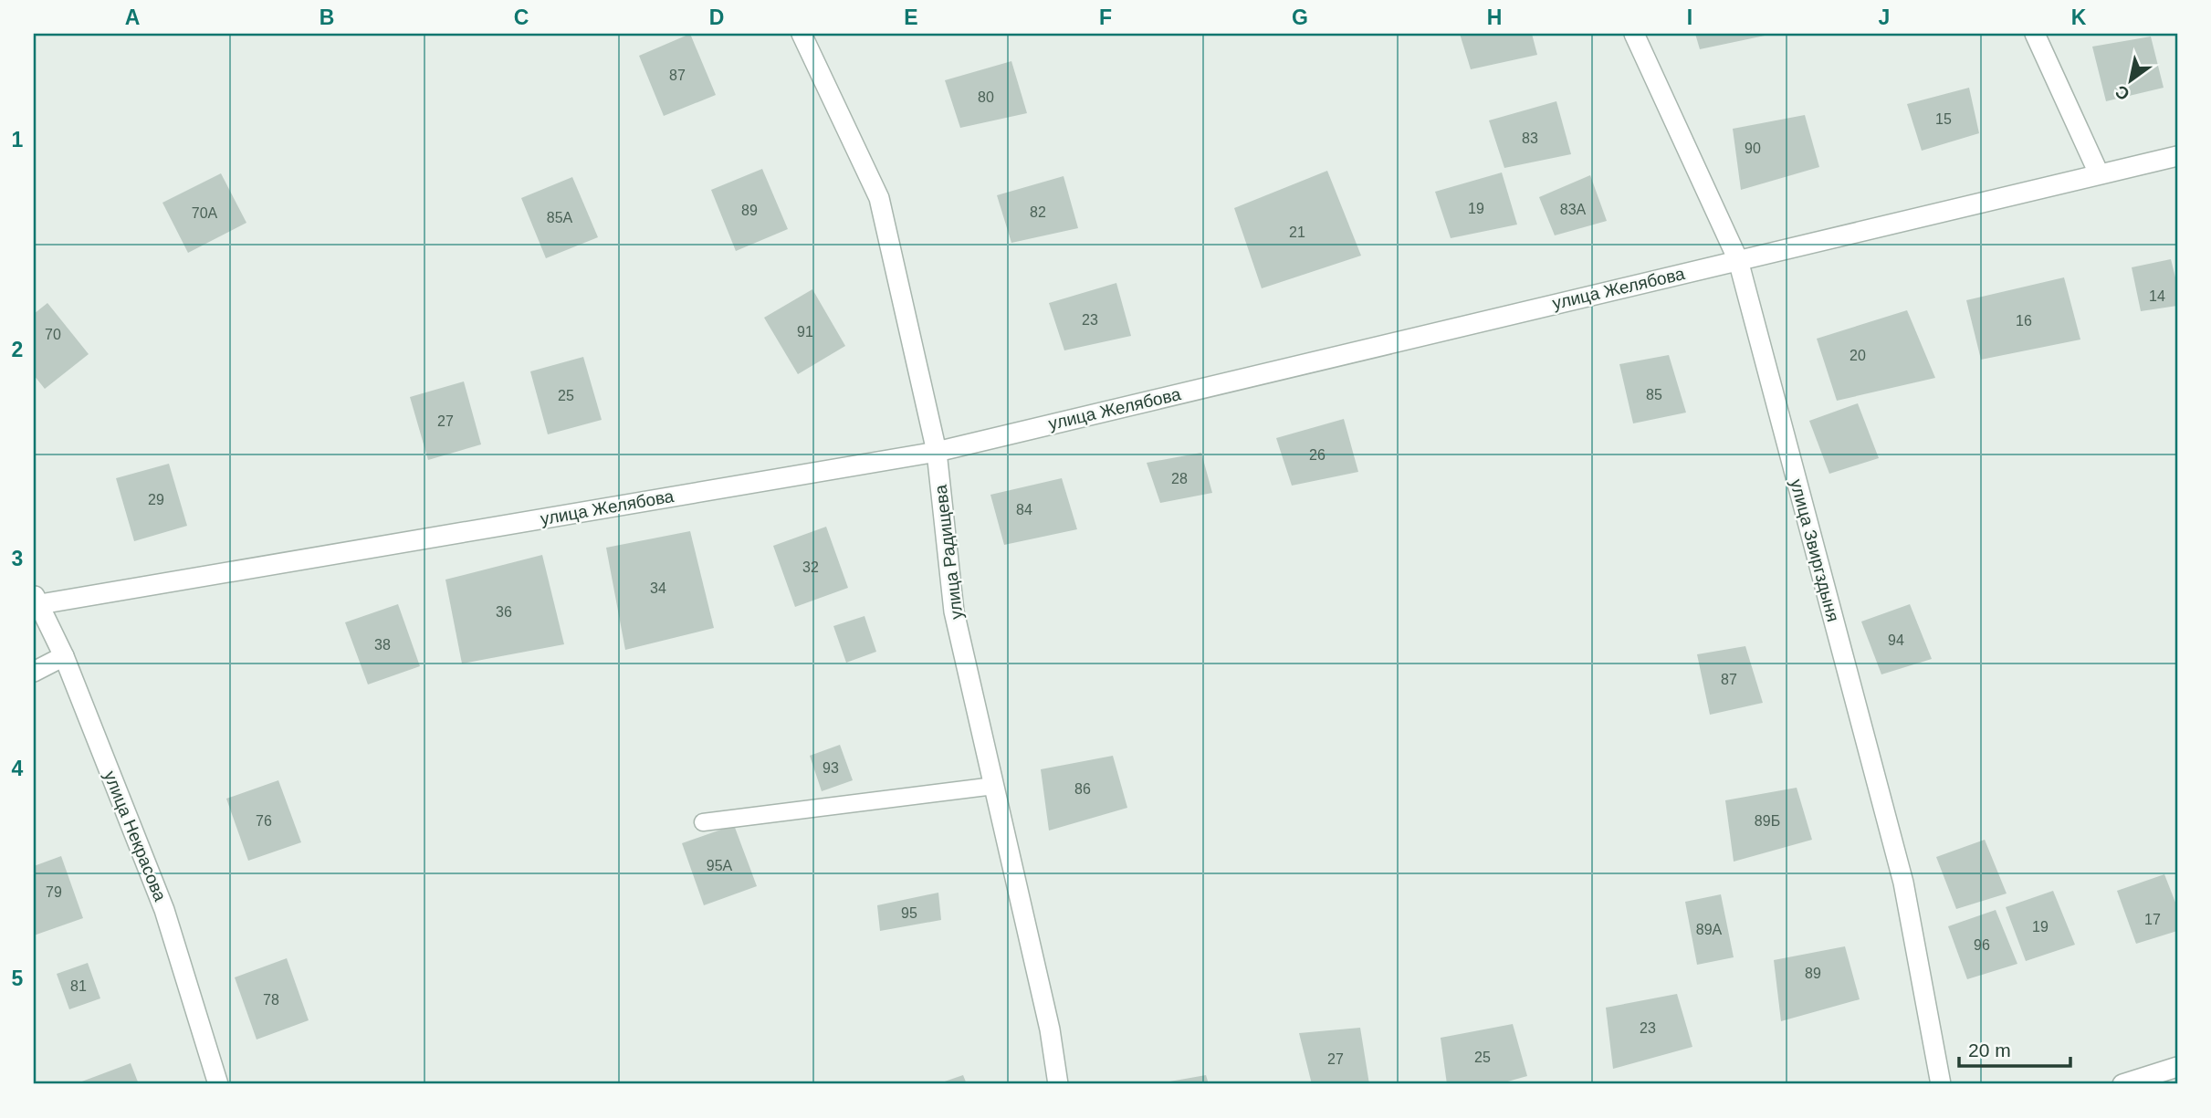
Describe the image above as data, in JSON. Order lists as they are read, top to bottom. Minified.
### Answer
{"streets":{"street":["улица Желябова","улица Звиргздыня","улица Радищева","улица Некрасова"]},"crossings":[["улица Желябова","улица Звиргздыня"],["улица Желябова","улица Радищева"],["улица Желябова","улица Некрасова"]],"house_numbers":["87","80","15","83","90","19","83А","89","82","70А","85А","21","14","23","16","91","70","20","85","25","27","26","28","29","84","32","34","36","94","38","87","93","86","76","89Б","95А","79","95","17","19","89А","96","89","81","78","23","25","27"],"scale_bar":"20 m","north":"bottom left","grid":{"columns":["A","B","C","D","E","F","G","H","I","J","K"],"rows":["1","2","3","4","5"]}}
